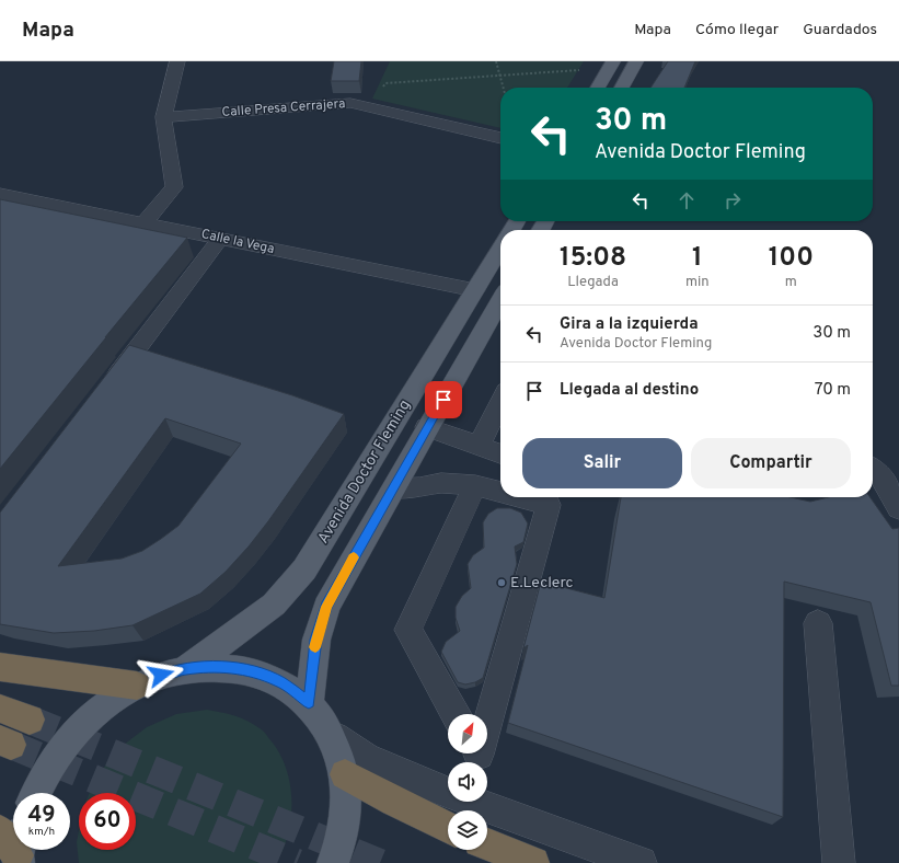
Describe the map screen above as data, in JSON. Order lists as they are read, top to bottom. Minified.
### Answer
{"streets":{"main road":["Avenida Doctor Fleming"],"street":["Calle Presa Cerrajera","Calle la Vega"]},"crossings":[["Calle la Vega","Avenida Doctor Fleming"]],"places":["E.Leclerc"],"north":"top right","page":{"header":"Mapa","nav":["Mapa","Cómo llegar","Guardados"],"turn":["30 m","Avenida Doctor Fleming"],"eta":["15:08","Llegada","1","min","100","m"],"list":[{"name":"Gira a la izquierda","note":"Avenida Doctor Fleming","value":"30 m"},{"name":"Llegada al destino","value":"70 m"}],"buttons":["Salir","Compartir"],"speed":"49 km/h","limit":"60"}}
